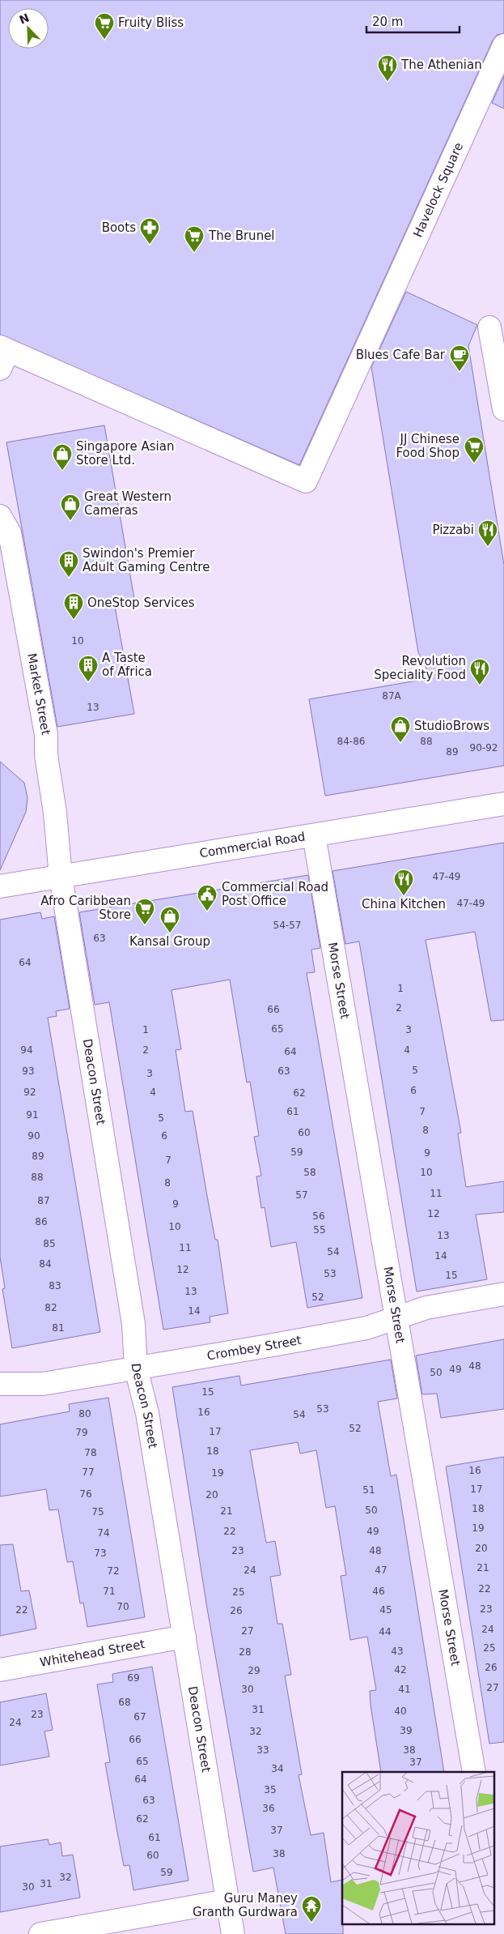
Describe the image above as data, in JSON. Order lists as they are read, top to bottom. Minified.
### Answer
{"streets":{"street":["Havelock Square","Market Street","Commercial Road","Morse Street","Deacon Street","Crombey Street","Whitehead Street"]},"crossings":[["Market Street","Commercial Road"],["Market Street","Deacon Street"],["Commercial Road","Morse Street"],["Commercial Road","Deacon Street"],["Morse Street","Crombey Street"],["Deacon Street","Crombey Street"],["Deacon Street","Whitehead Street"]],"places":{"supermarket":["Fruity Bliss","The Brunel","JJ Chinese Food Shop","Afro Caribbean Store"],"restaurant":["The Athenian","Pizzabi","Revolution Speciality Food","China Kitchen"],"pharmacy":["Boots"],"cafe":["Blues Cafe Bar"],"shop":["Singapore Asian Store Ltd.","Great Western Cameras","StudioBrows","Kansal Group"],"building":["Swindon's Premier Adult Gaming Centre","OneStop Services","A Taste of Africa"],"public building":["Commercial Road Post Office"],"temple":["Guru Maney Granth Gurdwara"]},"house_numbers":["10","87A","13","84-86","88","90-92","89","47-49","47-49","54-57","63","64","1","2","66","65","1","3","94","2","4","64","5","93","63","3","6","92","4","62","61","7","91","5","8","60","90","6","59","9","89","7","58","10","88","8","11","57","87","9","12","56","86","10","55","13","85","11","54","14","84","12","53","15","83","13","52","82","14","81","48","49","50","15","53","16","80","54","52","17","79","18","78","16","77","19","17","51","76","20","18","50","21","75","19","22","49","74","20","23","48","73","21","24","47","72","22","71","46","25","70","23","22","45","26","24","27","44","25","43","28","26","42","29","69","27","30","41","68","31","40","23","67","24","39","32","66","33","38","65","37","34","64","35","63","36","62","37","61","38","60","59","32","31","30"],"scale_bar":"20 m","north":"top left"}
